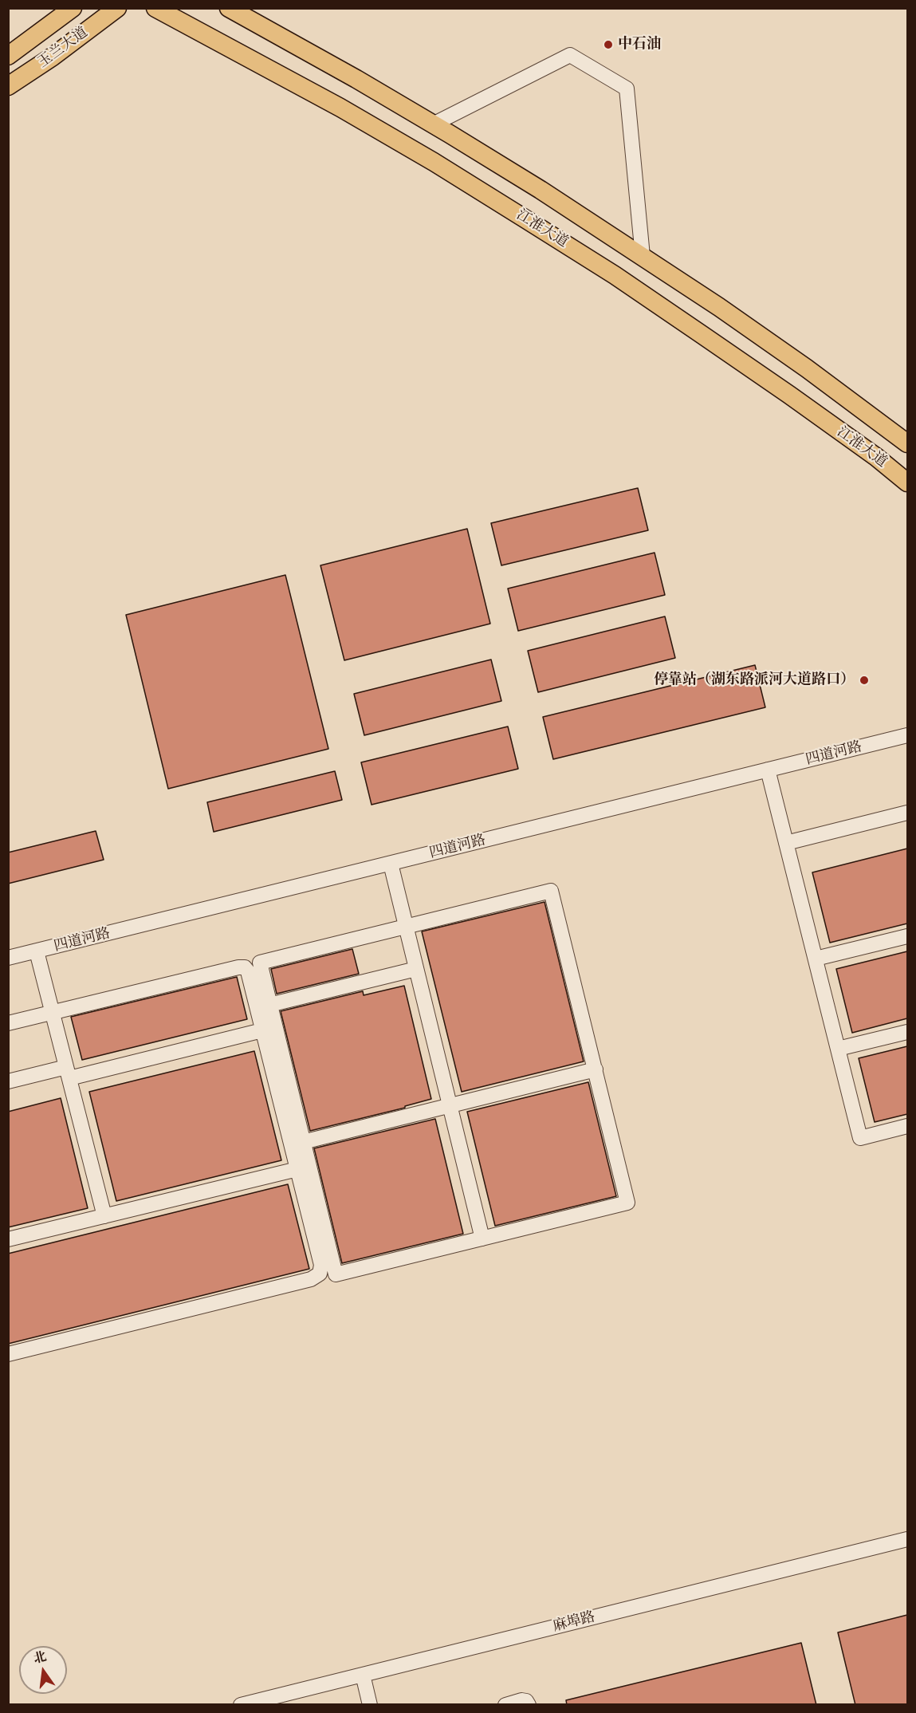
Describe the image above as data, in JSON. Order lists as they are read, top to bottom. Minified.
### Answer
{"streets":{"main road":["玉兰大道","江淮大道"],"street":["四道河路","麻埠路"]},"places":["中石油","停靠站（湖东路派河大道路口）"],"north":"top"}
